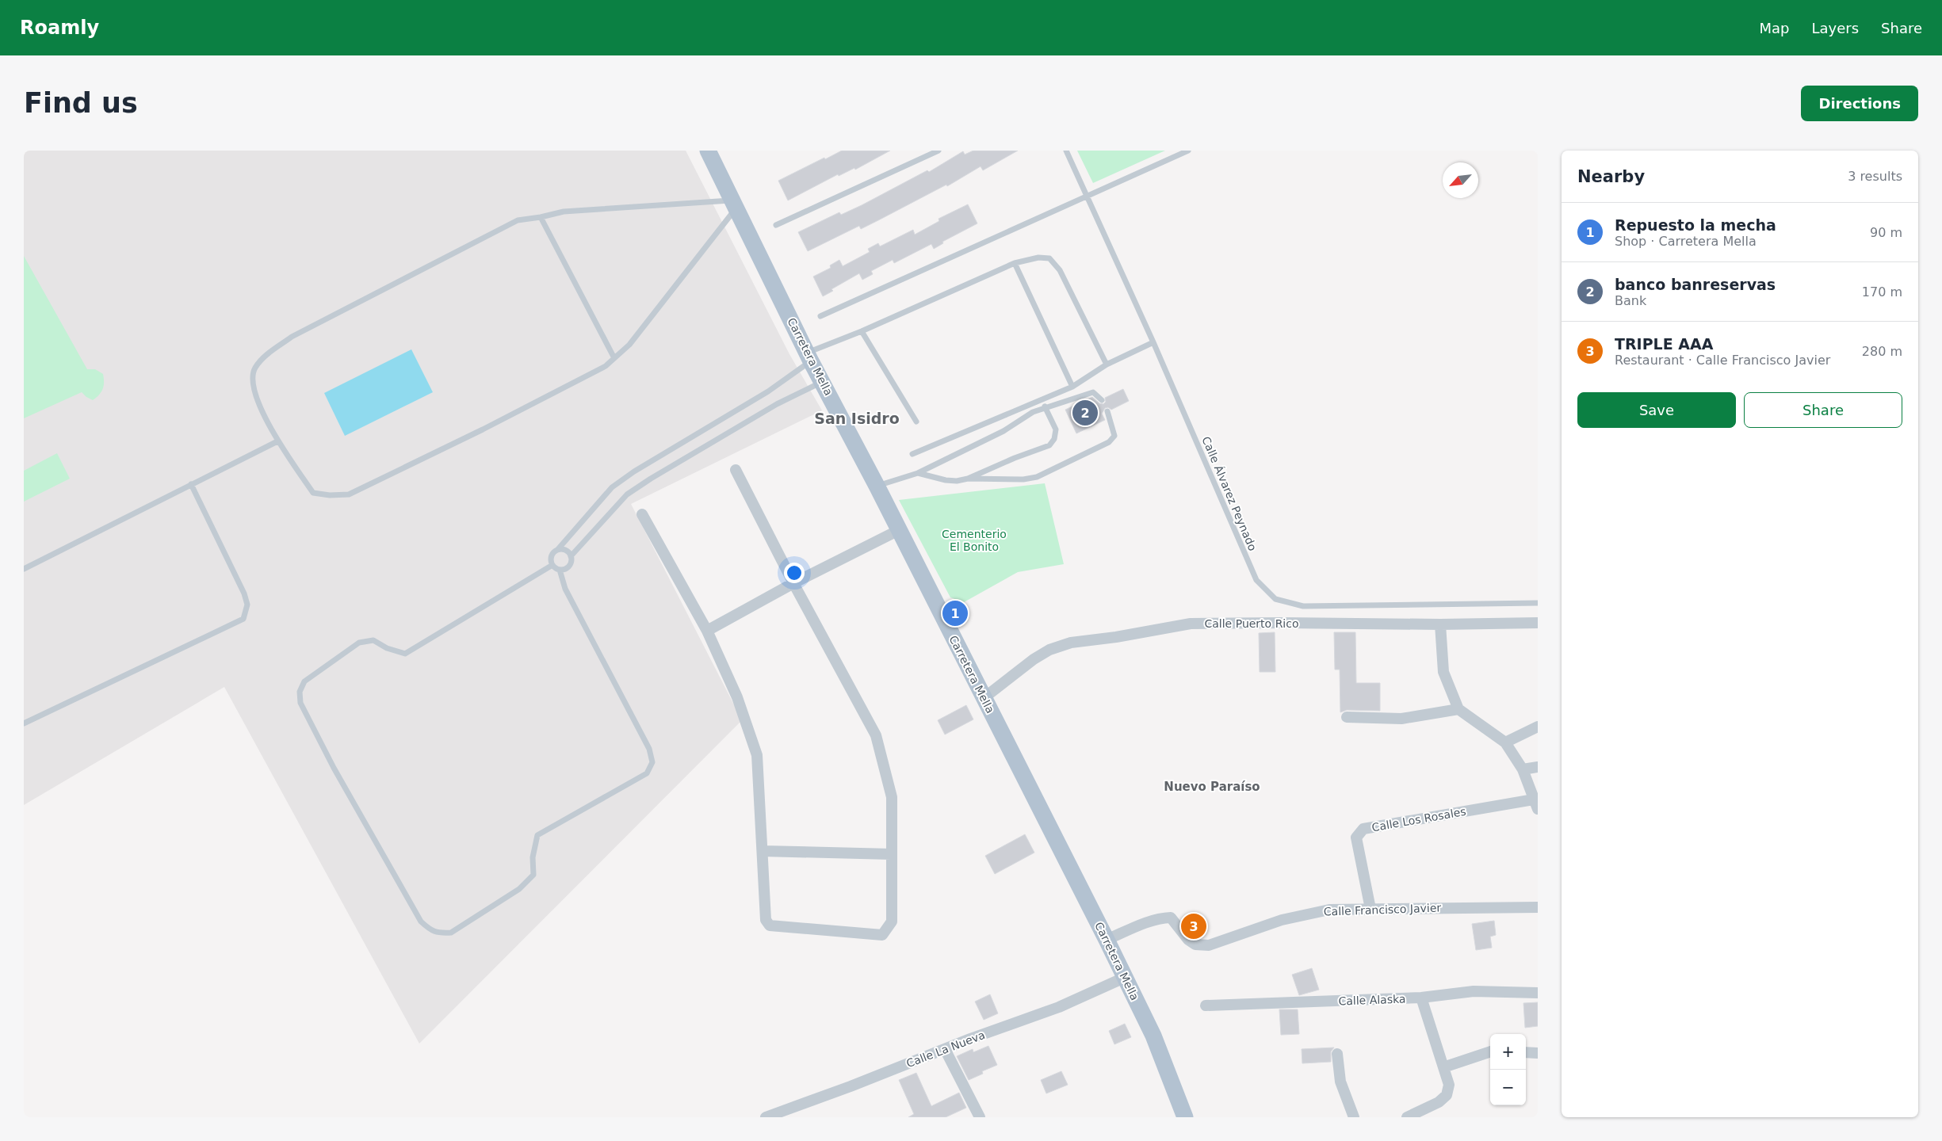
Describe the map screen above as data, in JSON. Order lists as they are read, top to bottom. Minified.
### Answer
{"streets":{"main road":["Carretera Mella"],"street":["Calle Puerto Rico","Calle Los Rosales","Calle Francisco Javier","Calle Alaska","Calle La Nueva"],"lane":["Calle Álvarez Peynado"]},"crossings":[["Carretera Mella","Calle Puerto Rico"],["Carretera Mella","Calle Francisco Javier"],["Carretera Mella","Calle La Nueva"],["Calle Los Rosales","Calle Francisco Javier"]],"districts":["San Isidro","Nuevo Paraíso"],"parks":["Cementerio El Bonito"],"north":"bottom left","page":{"header":"Roamly","nav":["Map","Layers","Share"],"buttons":["Directions",["Save","Share"]],"title":"Find us","heading":["Nearby","3 results"],"list":[{"mark":"1","name":"Repuesto la mecha","note":"Shop · Carretera Mella","value":"90 m"},{"mark":"2","name":"banco banreservas","note":"Bank","value":"170 m"},{"mark":"3","name":"TRIPLE AAA","note":"Restaurant · Calle Francisco Javier","value":"280 m"}],"pins":["2","1","3"],"map_buttons":["+","−"]}}
